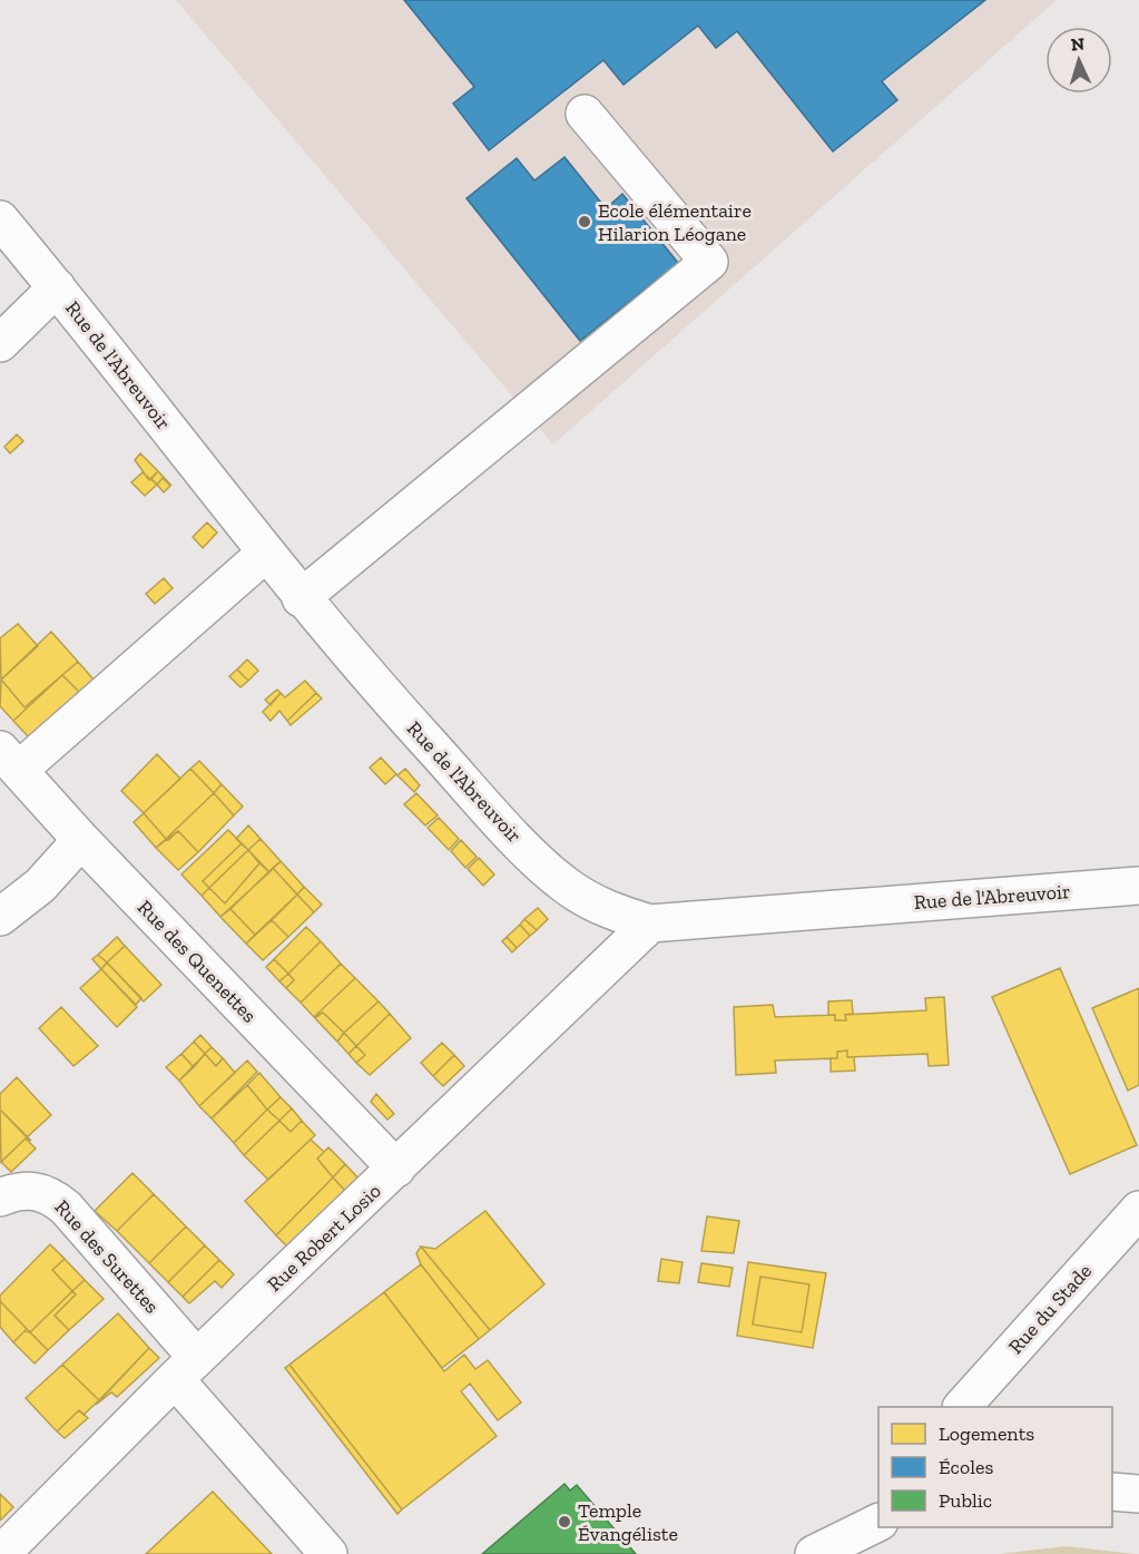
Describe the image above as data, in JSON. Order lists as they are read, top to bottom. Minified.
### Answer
{"streets":{"street":["Rue de l'Abreuvoir","Rue des Quenettes","Rue Robert Losio","Rue des Surettes","Rue du Stade"]},"crossings":[["Rue de l'Abreuvoir","Rue Robert Losio"],["Rue des Quenettes","Rue Robert Losio"],["Rue Robert Losio","Rue des Surettes"]],"places":["Ecole élémentaire Hilarion Léogane","Temple Évangéliste"],"legend":["Logements","Écoles","Public"],"north":"top"}
